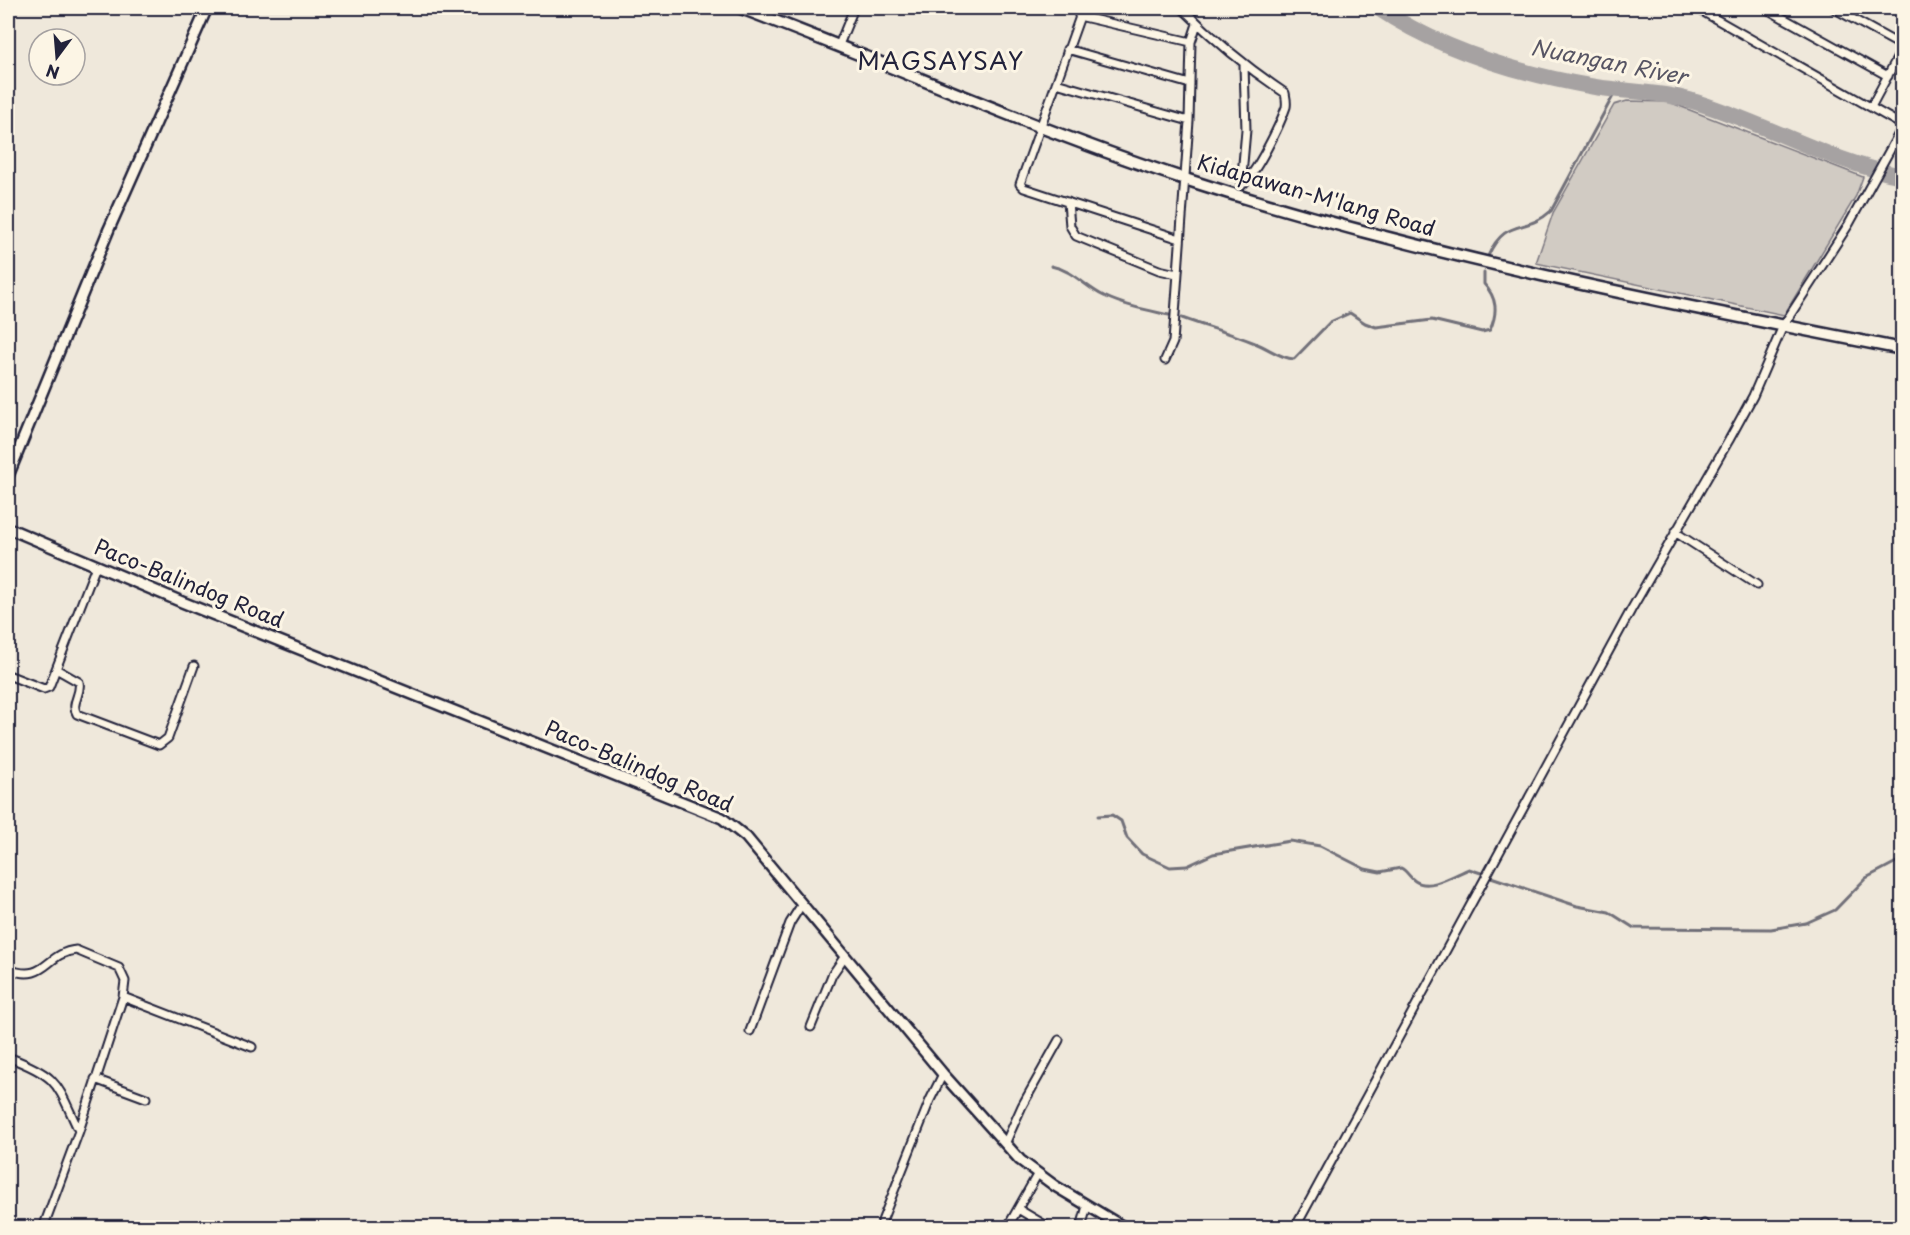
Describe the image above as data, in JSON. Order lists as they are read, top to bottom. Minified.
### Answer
{"streets":{"main road":["Kidapawan-M'lang Road"],"street":["Paco-Balindog Road"]},"districts":["MAGSAYSAY"],"water":["Nuangan River"],"north":"bottom"}
